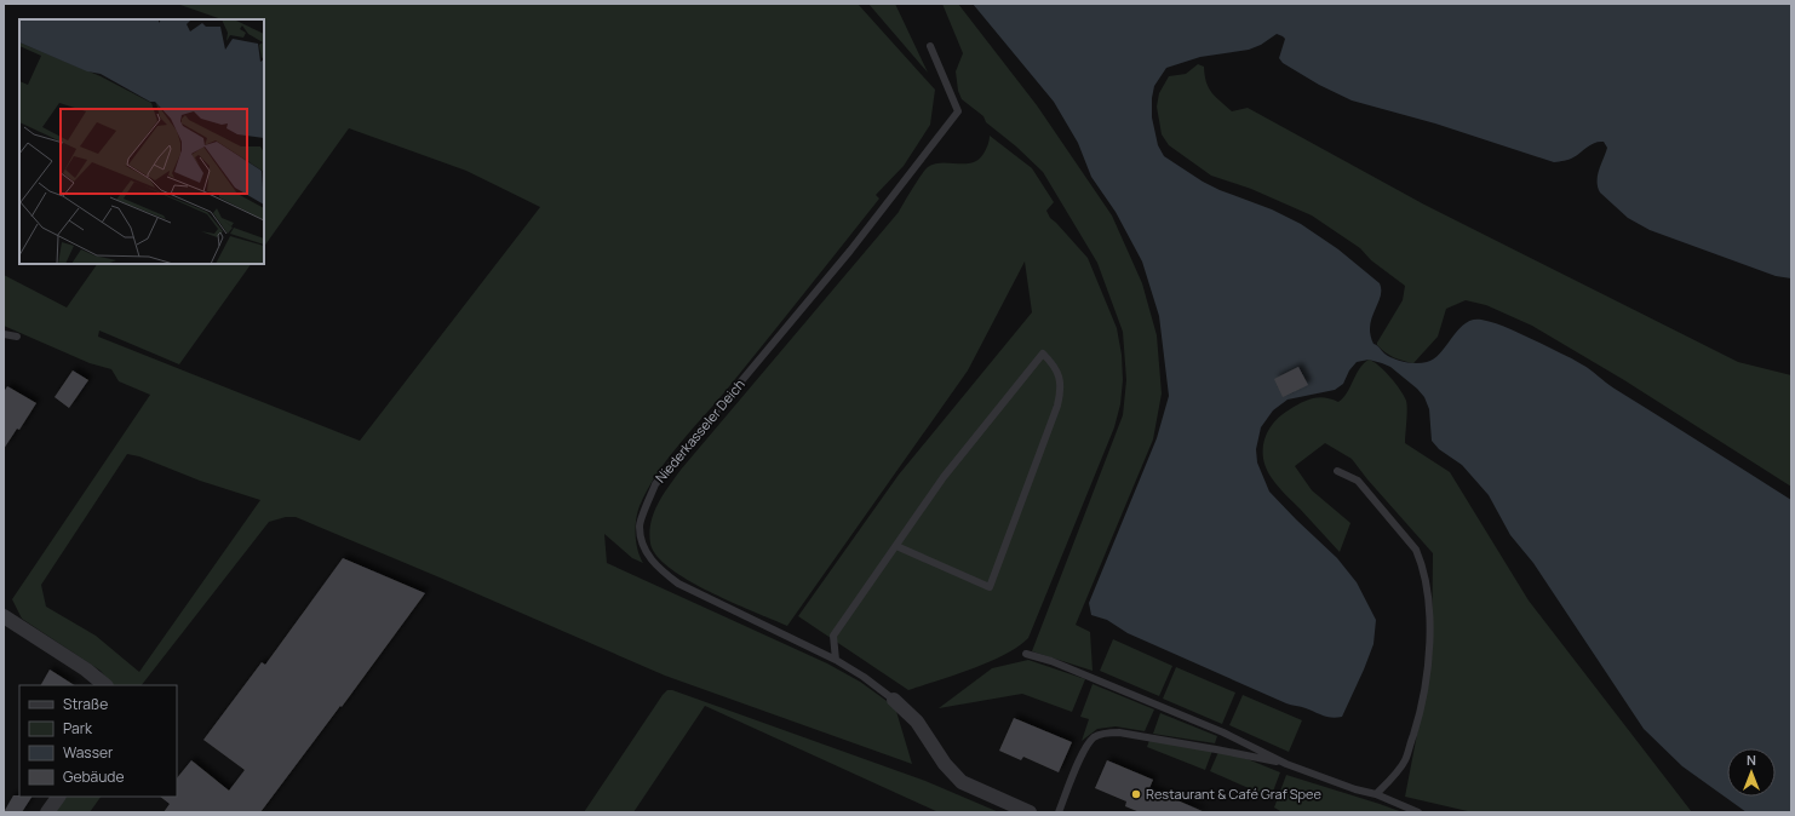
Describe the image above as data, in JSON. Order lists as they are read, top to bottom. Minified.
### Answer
{"streets":{"street":["Niederkasseler Deich"]},"places":["Restaurant & Café Graf Spee"],"legend":["Straße","Park","Wasser","Gebäude"],"north":"top"}
